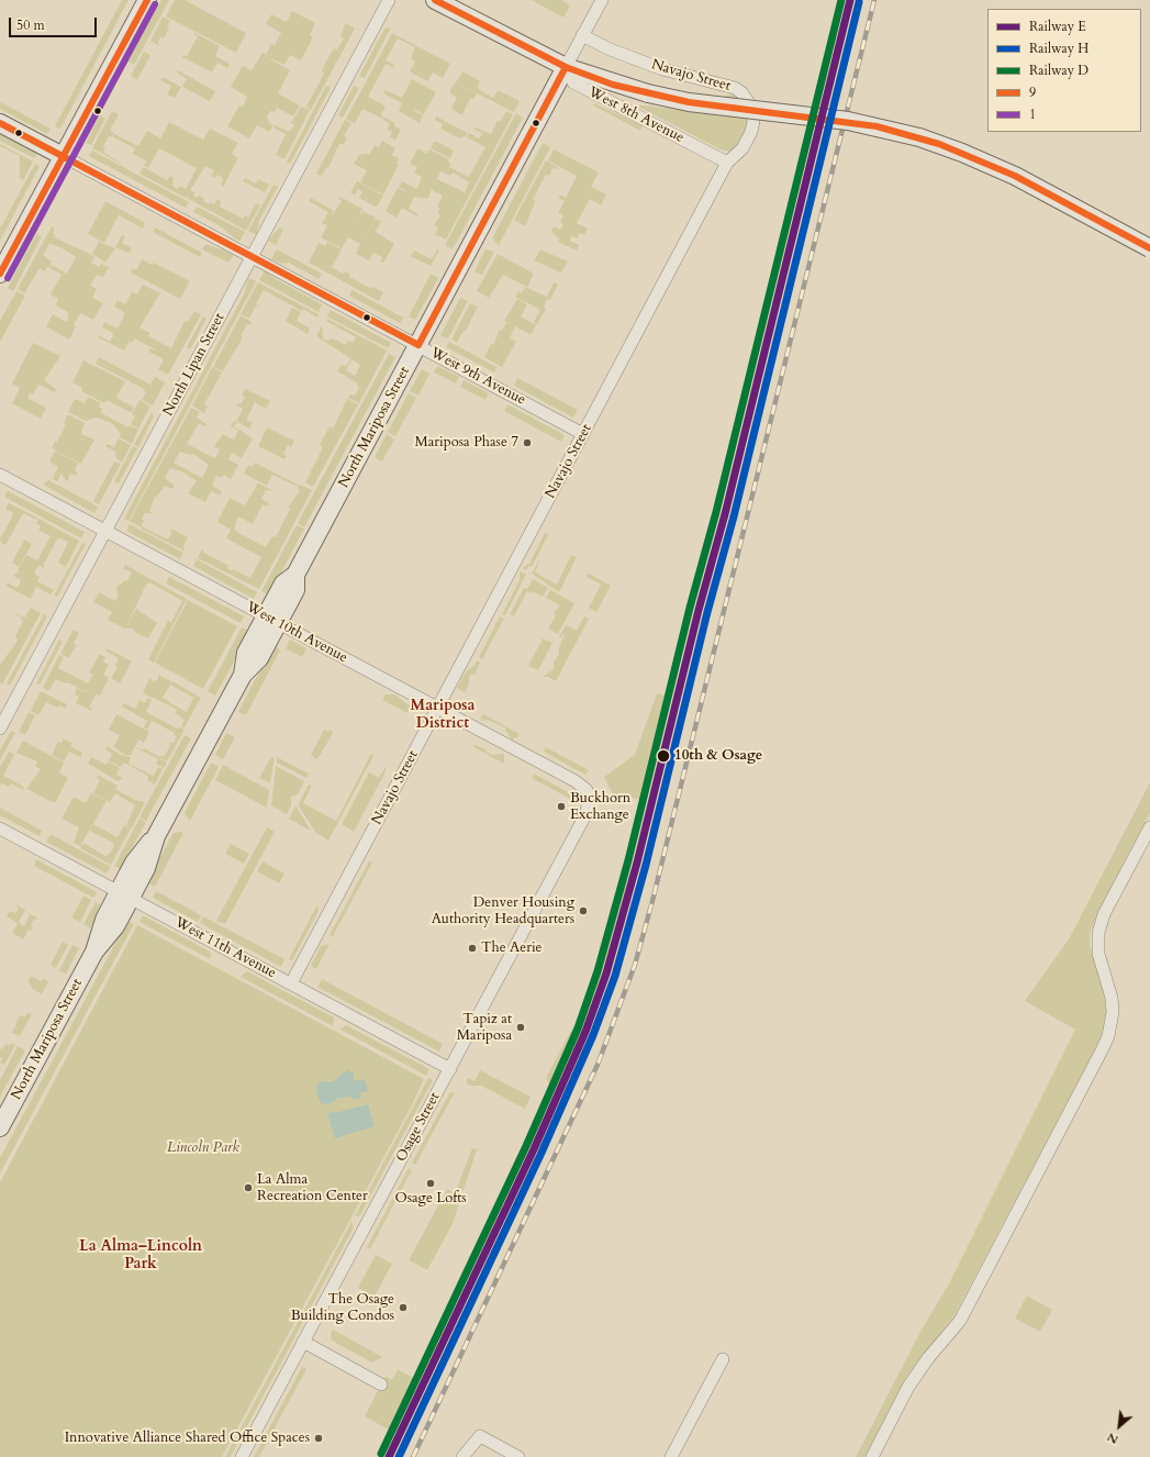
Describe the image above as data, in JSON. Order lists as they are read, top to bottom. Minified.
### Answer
{"streets":{"street":["Navajo Street","West 8th Avenue","North Lipan Street","West 9th Avenue","North Mariposa Street","West 10th Avenue","West 11th Avenue","Osage Street"]},"crossings":[["Navajo Street","West 8th Avenue"],["Navajo Street","West 9th Avenue"],["Navajo Street","North Mariposa Street"],["Navajo Street","West 10th Avenue"],["Navajo Street","West 11th Avenue"],["West 8th Avenue","North Mariposa Street"],["North Lipan Street","West 9th Avenue"],["North Lipan Street","West 10th Avenue"],["West 9th Avenue","North Mariposa Street"],["North Mariposa Street","West 10th Avenue"],["North Mariposa Street","West 11th Avenue"],["West 10th Avenue","Osage Street"],["West 11th Avenue","Osage Street"]],"districts":["Mariposa District","La Alma–Lincoln Park"],"parks":["Lincoln Park"],"places":["Mariposa Phase 7","10th & Osage","Buckhorn Exchange","Denver Housing Authority Headquarters","The Aerie","Tapiz at Mariposa","Osage Lofts","La Alma Recreation Center","The Osage Building Condos","Innovative Alliance Shared Office Spaces"],"lines":["rail line E","rail line D","transit line 9","rail line H","transit line 1"],"legend":["Railway E","Railway H","Railway D","9","1"],"scale_bar":"50 m","north":"bottom left"}
